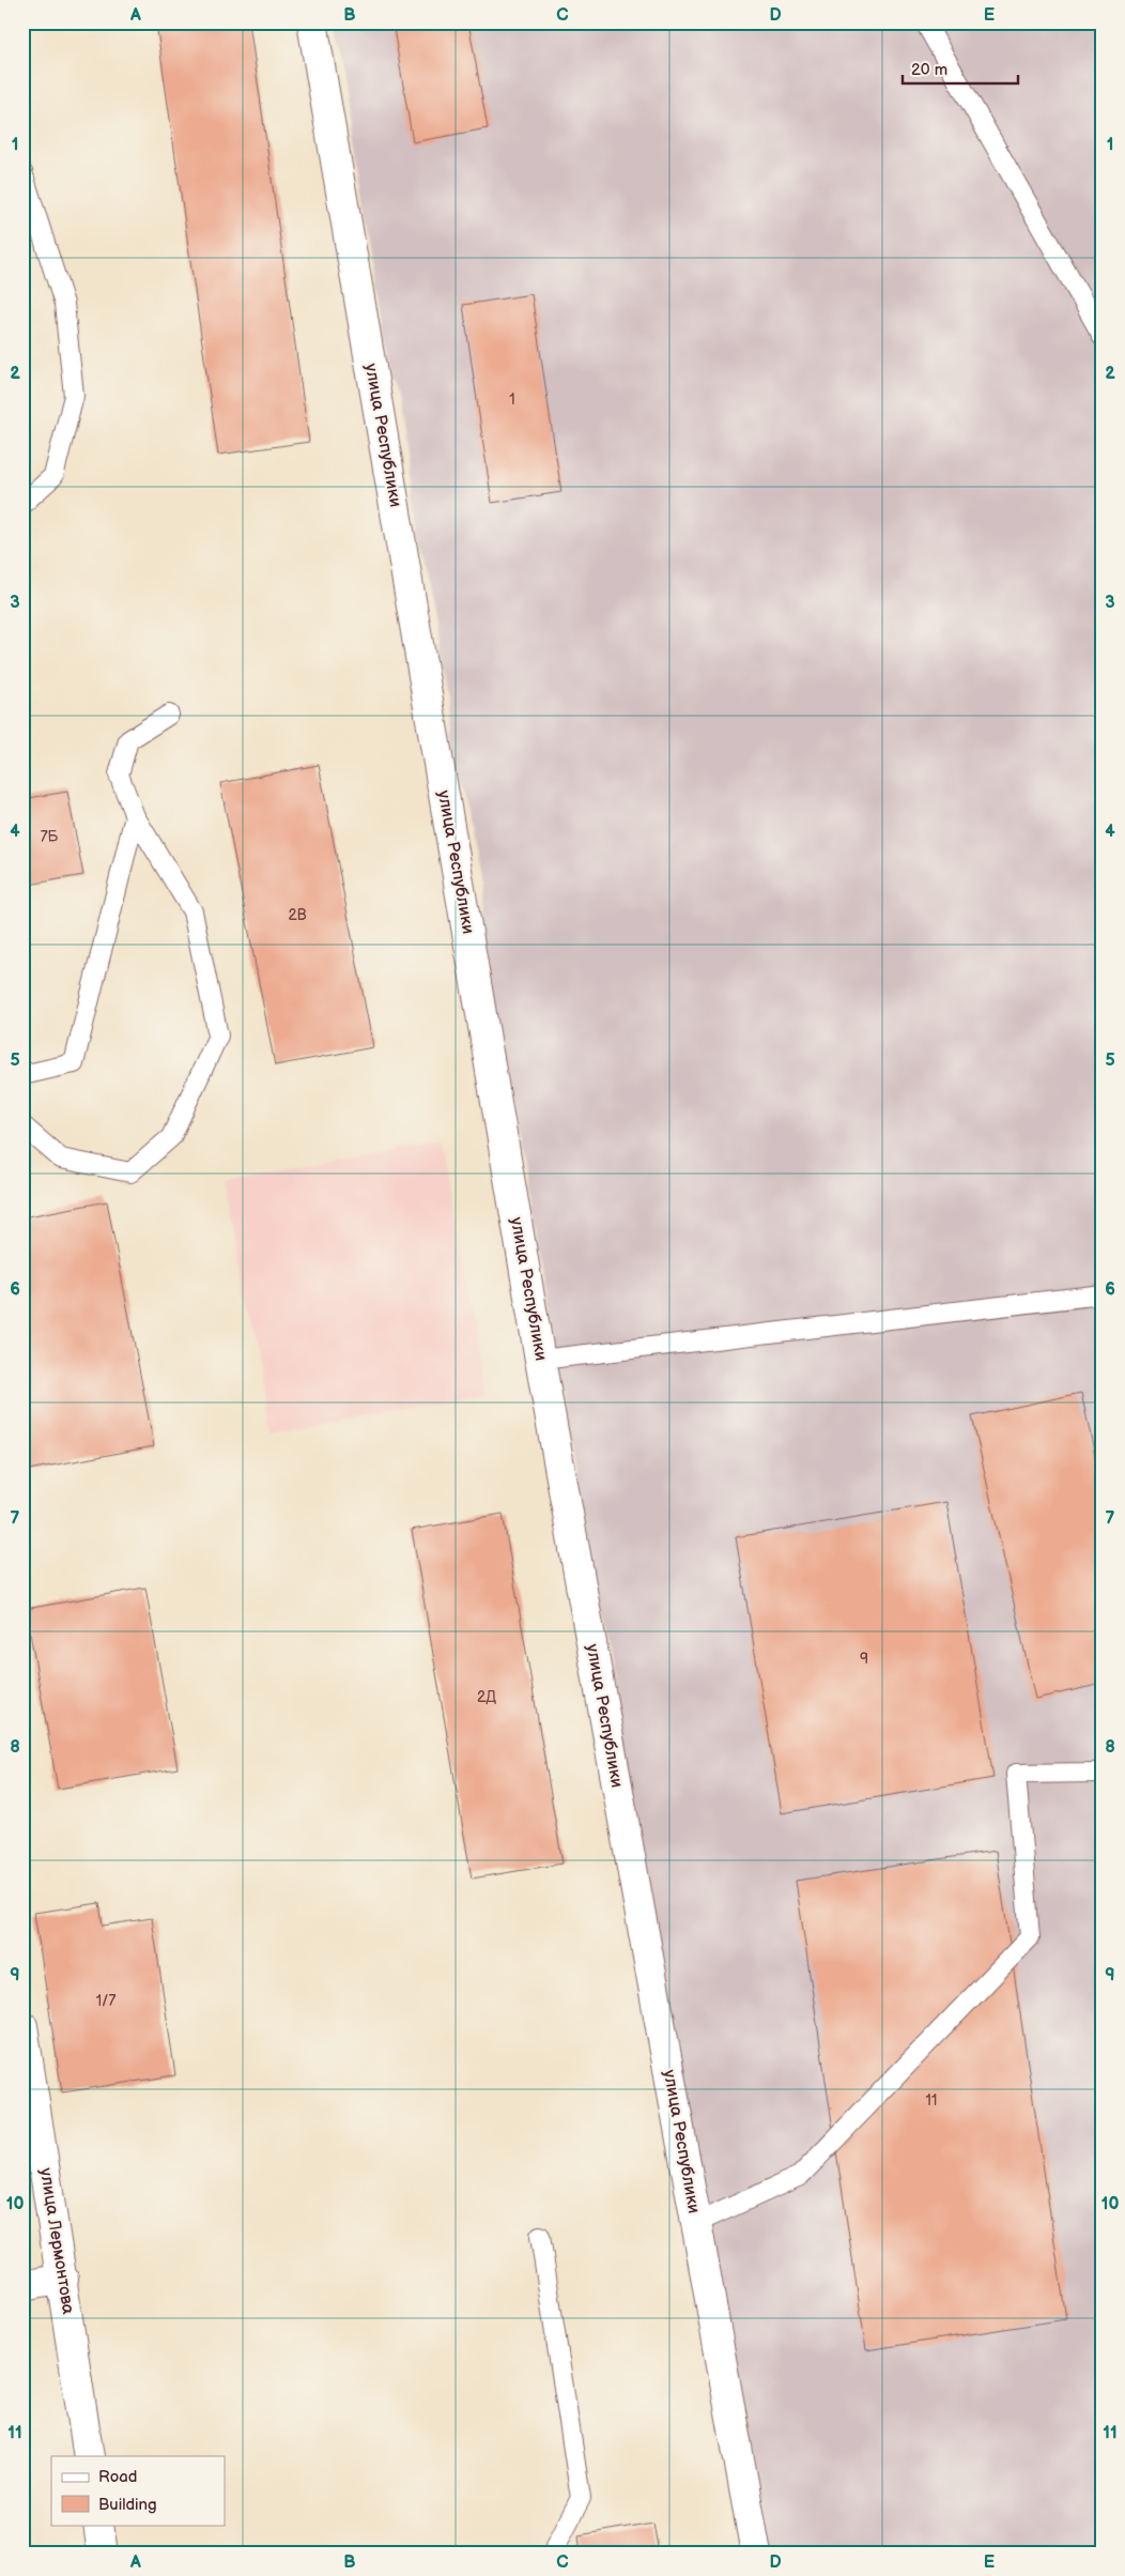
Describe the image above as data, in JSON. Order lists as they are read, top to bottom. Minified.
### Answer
{"streets":{"street":["улица Республики","улица Лермонтова"]},"house_numbers":["1","7Б","2В","9","2Д","1/7","11"],"legend":["Road","Building"],"scale_bar":"20 m","grid":{"columns":["A","B","C","D","E"],"rows":["1","2","3","4","5","6","7","8","9","10","11"]}}
